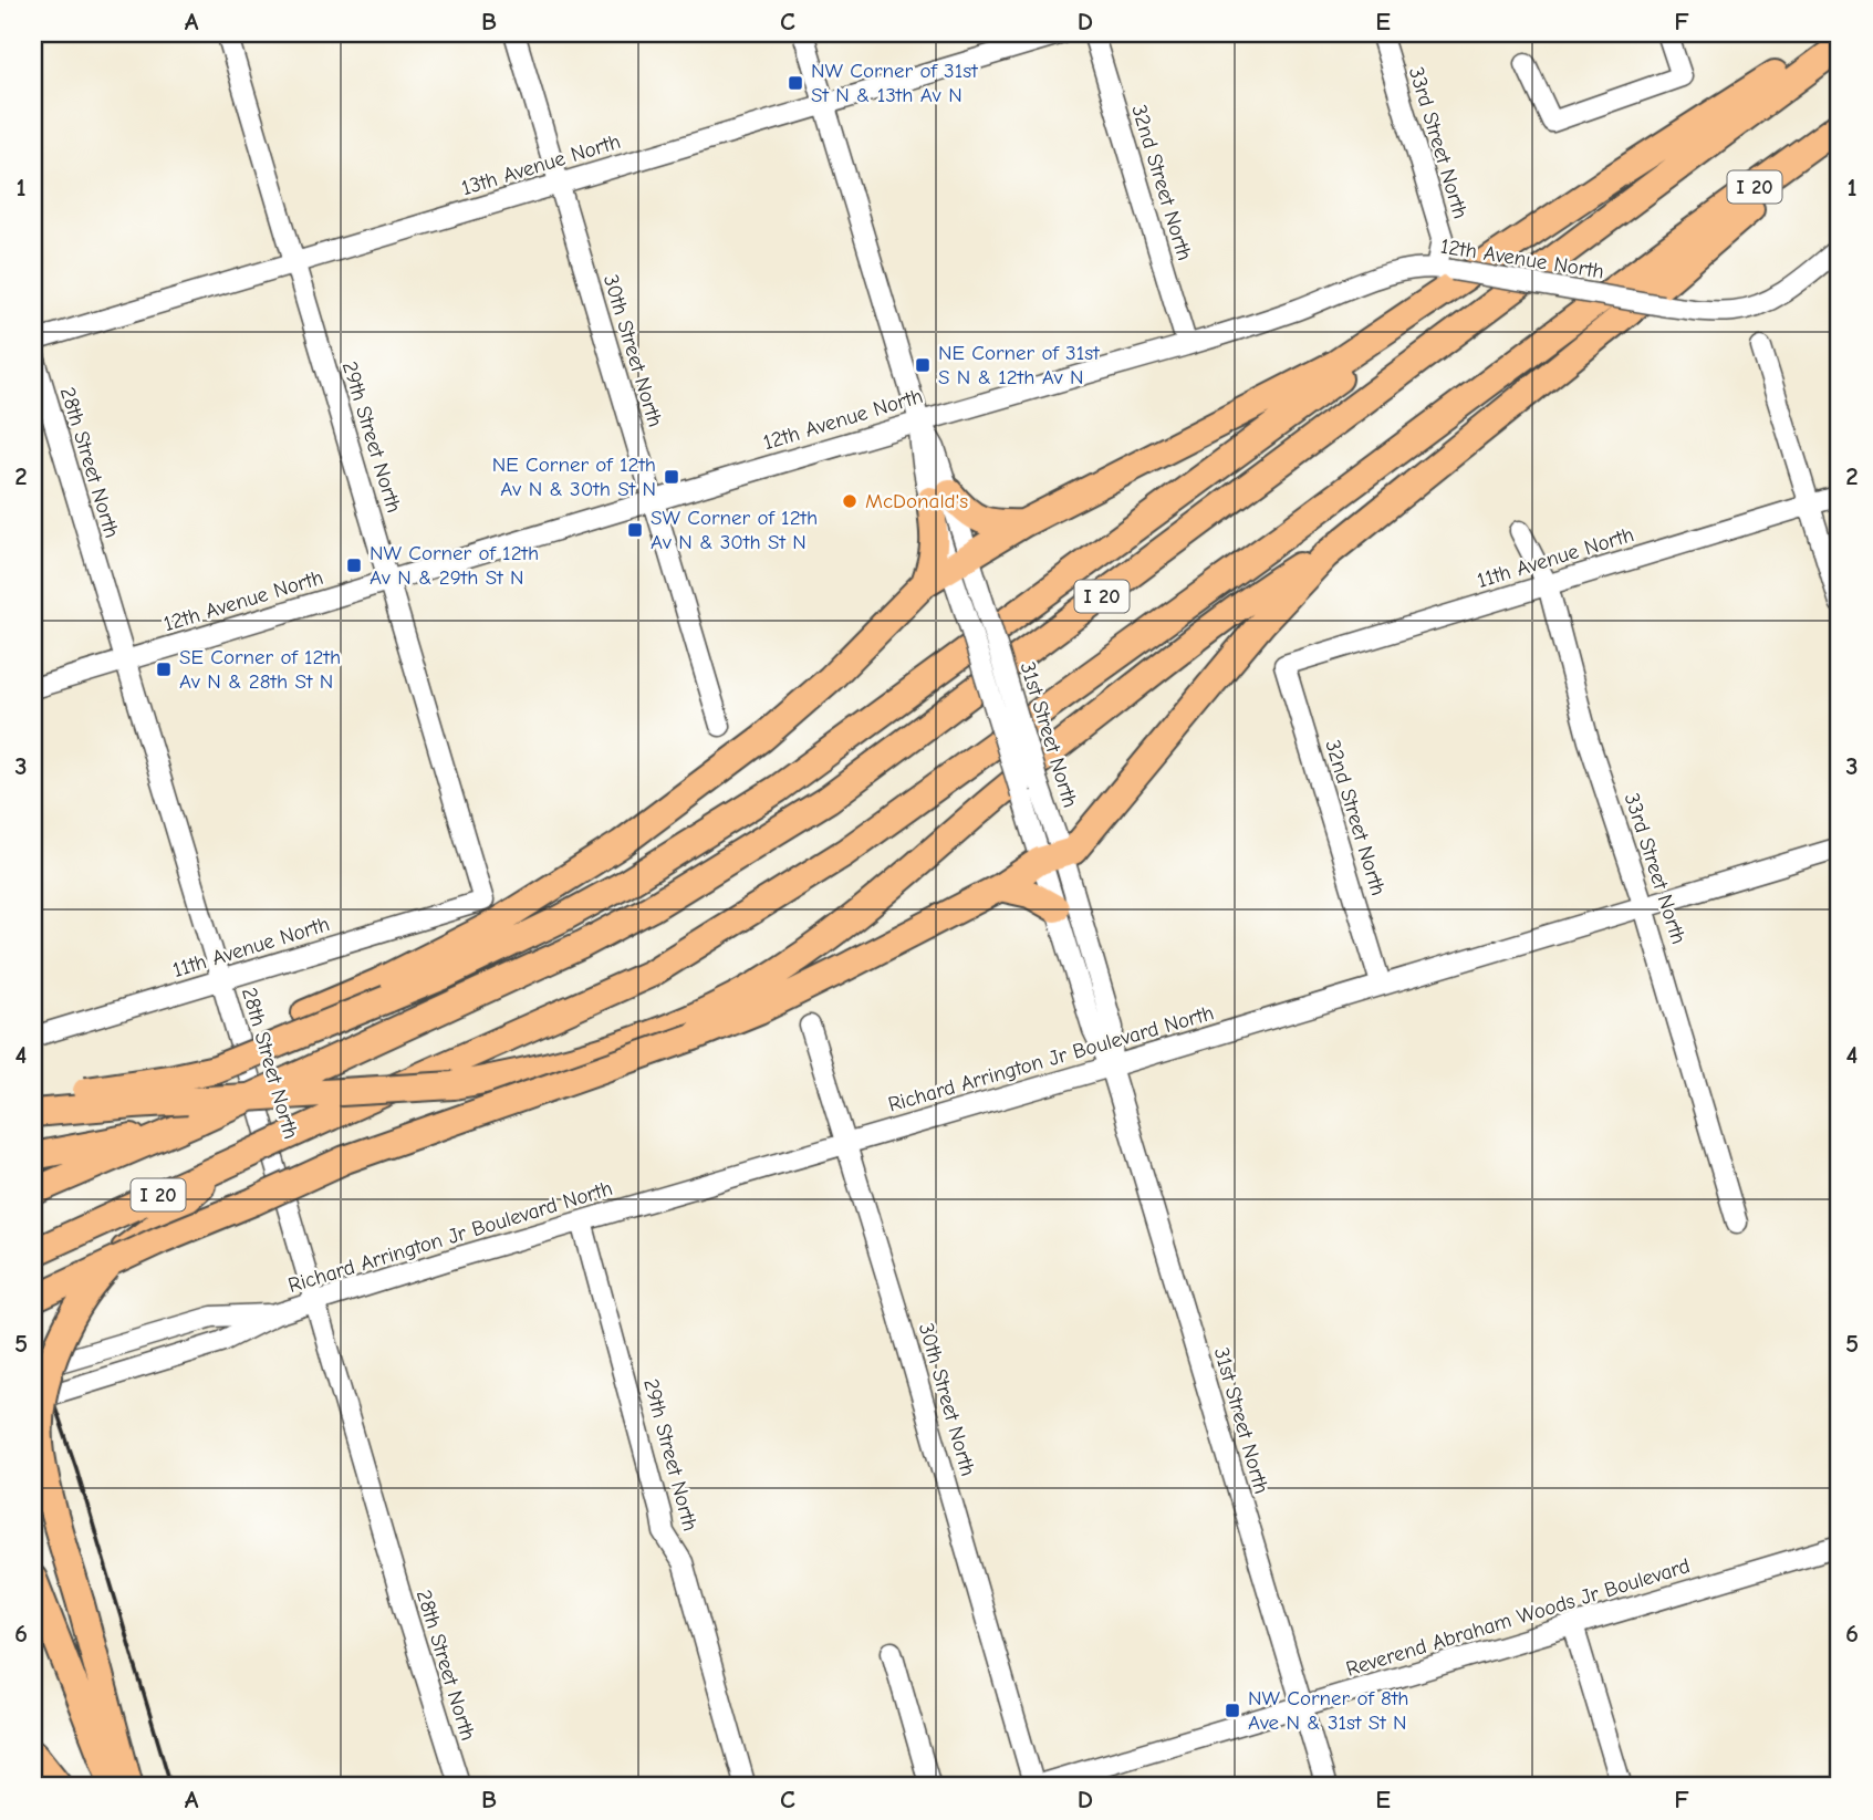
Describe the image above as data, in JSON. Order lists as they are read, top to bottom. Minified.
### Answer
{"streets":{"highway":["I 20"],"street":["33rd Street North","13th Avenue North","32nd Street North","12th Avenue North","30th Street North","29th Street North","28th Street North","11th Avenue North","31st Street North","Richard Arrington Jr Boulevard North","Reverend Abraham Woods Jr Boulevard"]},"crossings":[["33rd Street North","12th Avenue North"],["33rd Street North","11th Avenue North"],["33rd Street North","Richard Arrington Jr Boulevard North"],["13th Avenue North","30th Street North"],["13th Avenue North","29th Street North"],["13th Avenue North","31st Street North"],["32nd Street North","12th Avenue North"],["32nd Street North","11th Avenue North"],["32nd Street North","Richard Arrington Jr Boulevard North"],["12th Avenue North","30th Street North"],["12th Avenue North","29th Street North"],["12th Avenue North","28th Street North"],["12th Avenue North","31st Street North"],["30th Street North","Richard Arrington Jr Boulevard North"],["30th Street North","Reverend Abraham Woods Jr Boulevard"],["29th Street North","11th Avenue North"],["29th Street North","Richard Arrington Jr Boulevard North"],["28th Street North","11th Avenue North"],["28th Street North","Richard Arrington Jr Boulevard North"],["31st Street North","Richard Arrington Jr Boulevard North"],["31st Street North","Reverend Abraham Woods Jr Boulevard"]],"places":{"transit":["NW Corner of 31st St N & 13th Av N","NE Corner of 31st S N & 12th Av N","NE Corner of 12th Av N & 30th St N","SW Corner of 12th Av N & 30th St N","NW Corner of 12th Av N & 29th St N","SE Corner of 12th Av N & 28th St N","NW Corner of 8th Ave N & 31st St N"],"other":["McDonald's"]},"grid":{"columns":["A","B","C","D","E","F"],"rows":["1","2","3","4","5","6"]}}
